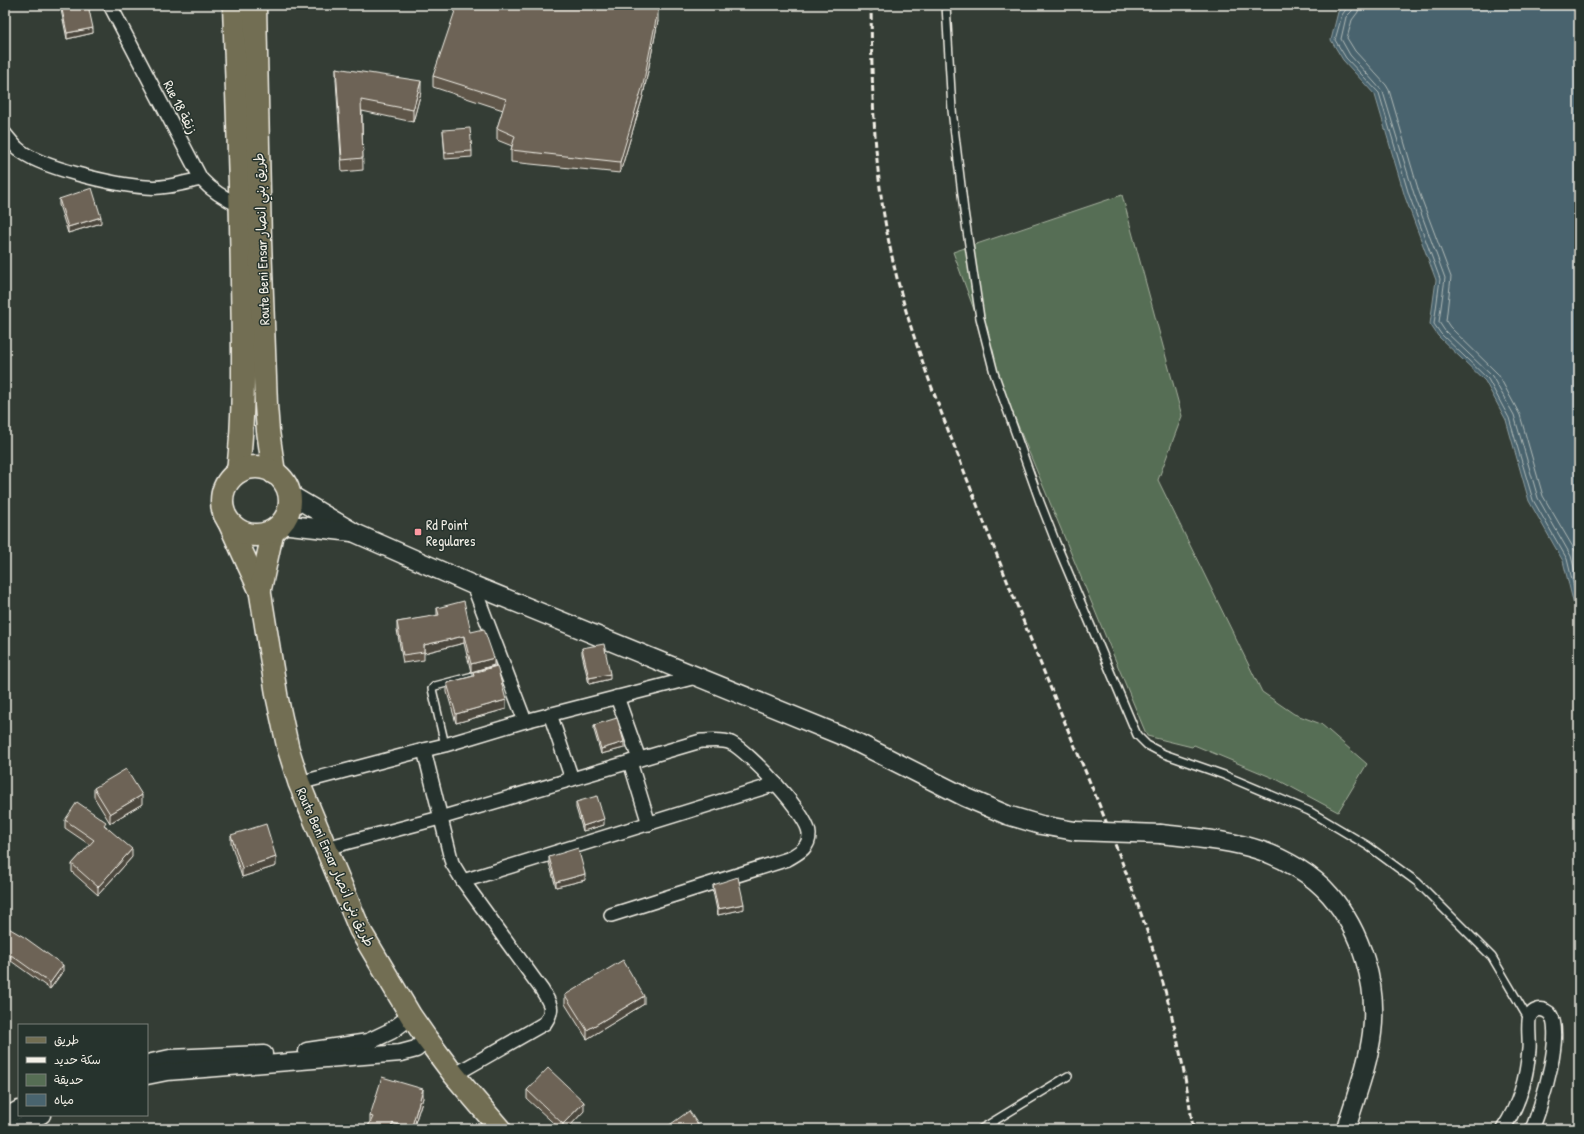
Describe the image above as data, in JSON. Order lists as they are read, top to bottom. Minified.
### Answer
{"streets":{"highway":["Route Beni Ensar طريق بني انصار"],"street":["Rue 18 زنقة"]},"crossings":[["Rue 18 زنقة","Route Beni Ensar طريق بني انصار"]],"places":{"transit":["Rd Point Regulares"]},"legend":["طريق","سكة حديد","حديقة","مياه"]}
